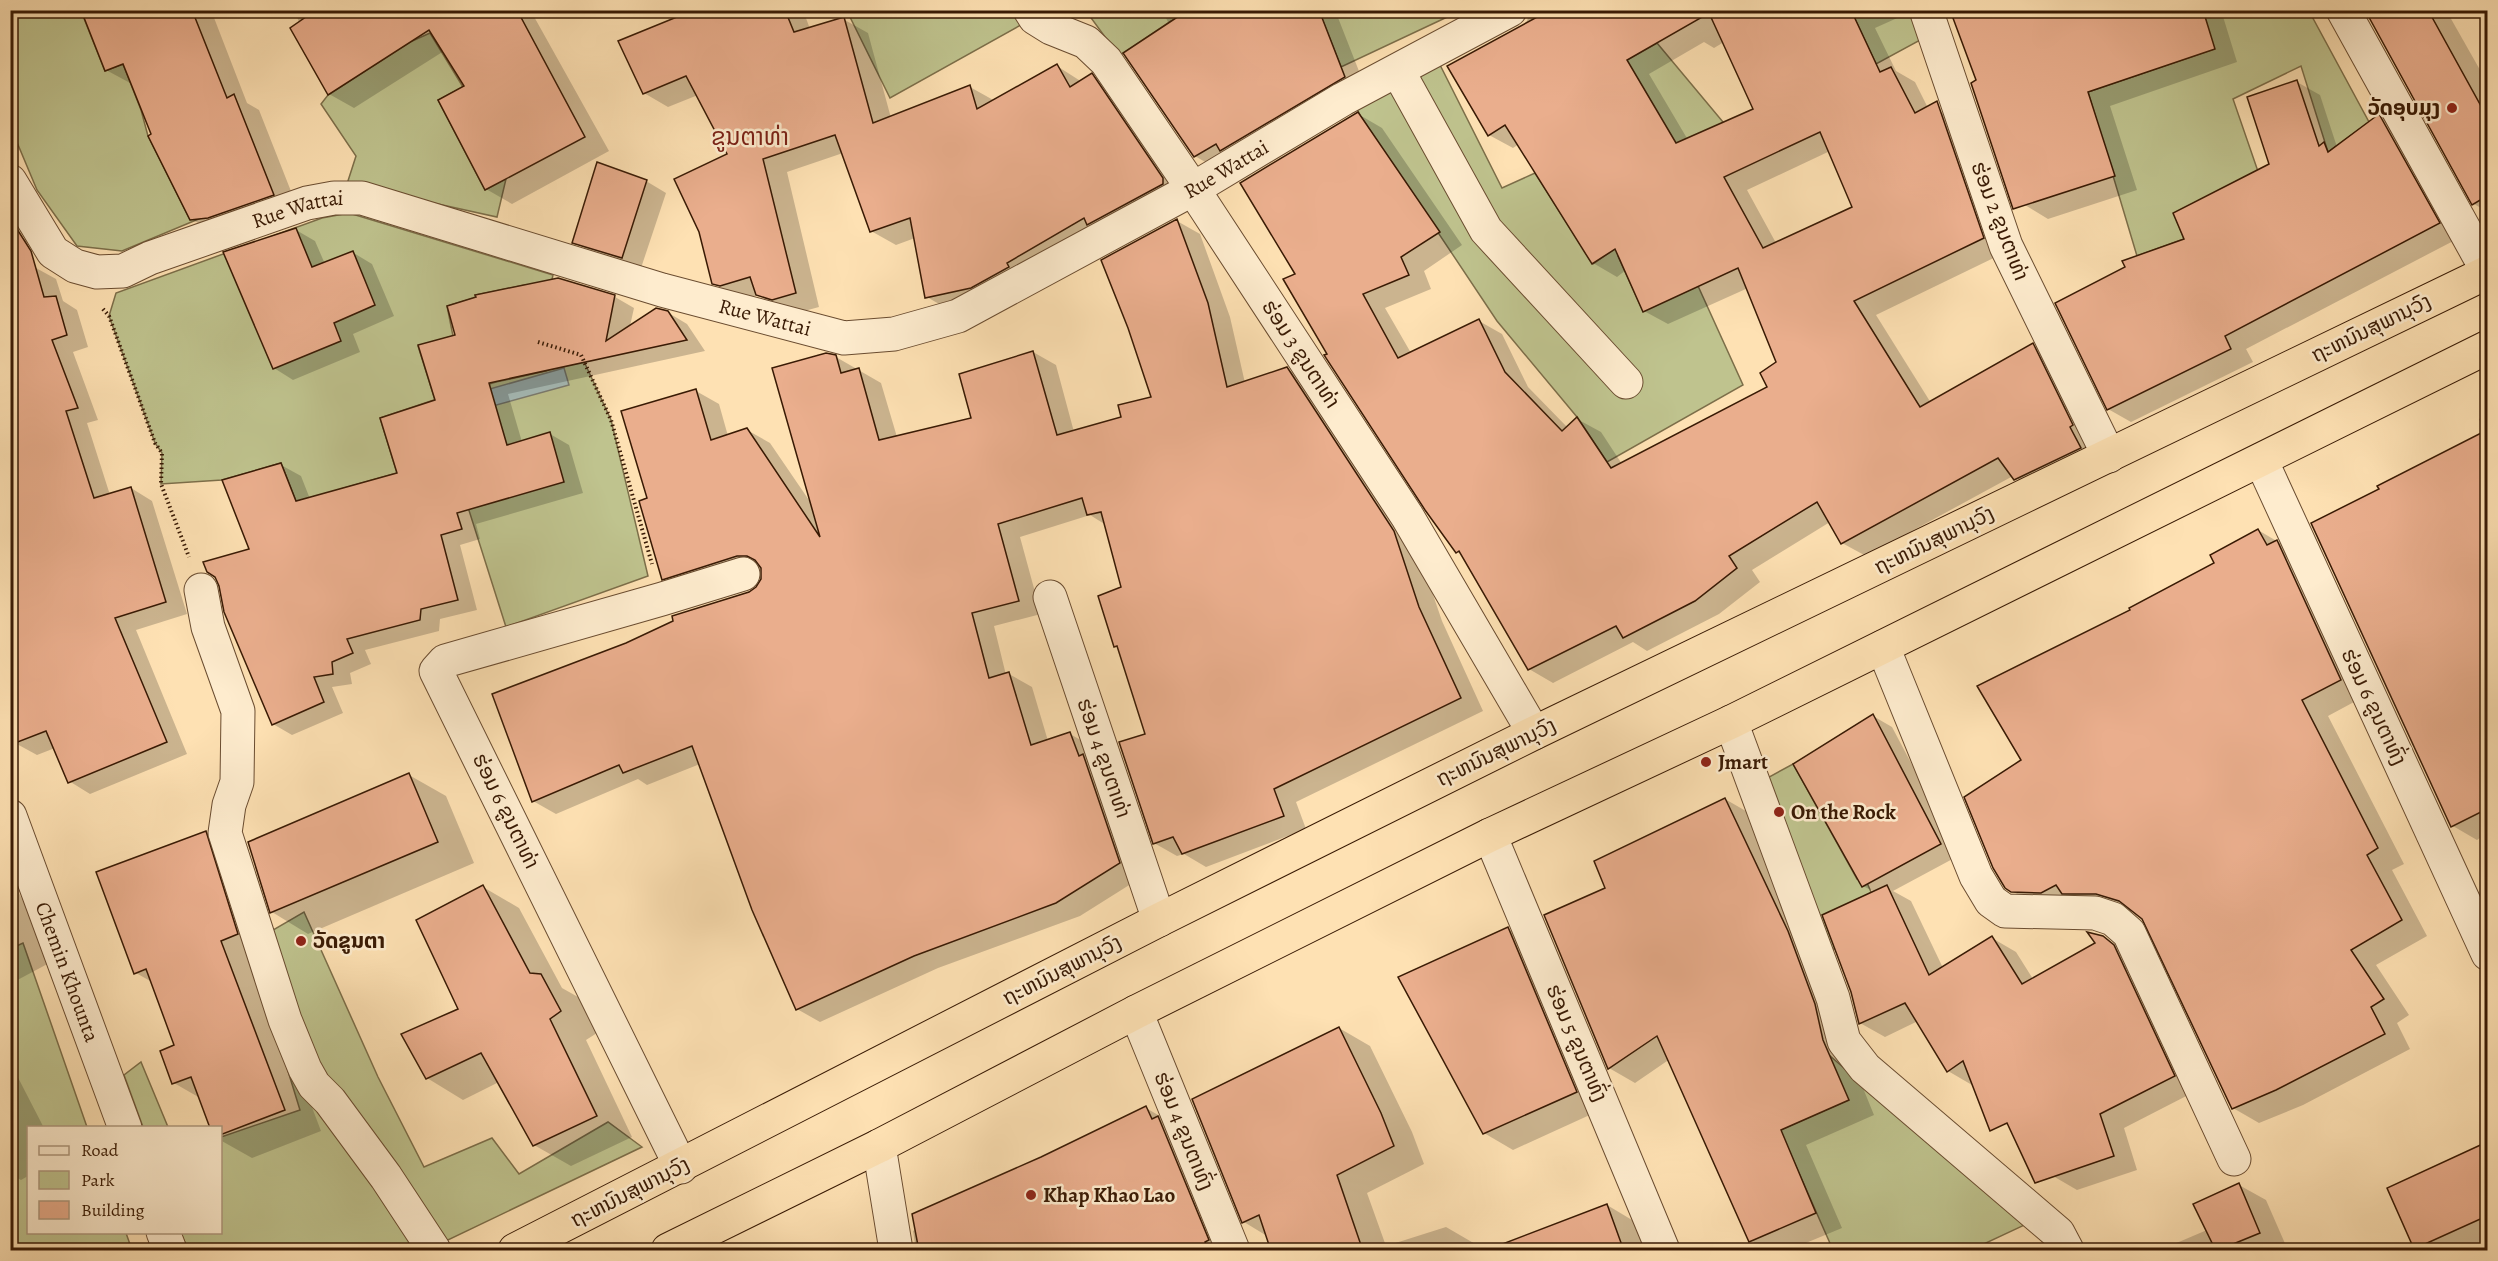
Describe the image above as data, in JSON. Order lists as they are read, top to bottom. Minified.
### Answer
{"streets":{"highway":["ຖະຫນົນສຸພານຸວົງ"],"street":["Rue Wattai","ຮ່ອມ 2 ຂູນຕາທ່າ","ຮ່ອມ 3 ຂູນຕາທ່າ","ຮ່ອມ 6 ຂູນຕາທົ່ງ","ຮ່ອມ 4 ຂູນຕາທ່າ","ຮ່ອມ 6 ຂູນຕາທ່າ","Chemin Khounta","ຮ່ອມ 5 ຂູນຕາທົ່ງ","ຮ່ອມ 4 ຂູນຕາທົ່ງ"]},"crossings":[["Rue Wattai","ຮ່ອມ 3 ຂູນຕາທ່າ"],["ຮ່ອມ 2 ຂູນຕາທ່າ","ຖະຫນົນສຸພານຸວົງ"],["ຖະຫນົນສຸພານຸວົງ","ຮ່ອມ 3 ຂູນຕາທ່າ"],["ຖະຫນົນສຸພານຸວົງ","ຮ່ອມ 4 ຂູນຕາທ່າ"],["ຖະຫນົນສຸພານຸວົງ","ຮ່ອມ 6 ຂູນຕາທ່າ"]],"districts":["ຂູນຕາທ່າ"],"places":["ວັດອຸບມຸງ","Jmart","On the Rock","ວັດຂູນຕາ","Khap Khao Lao"],"legend":["Road","Park","Building"]}
